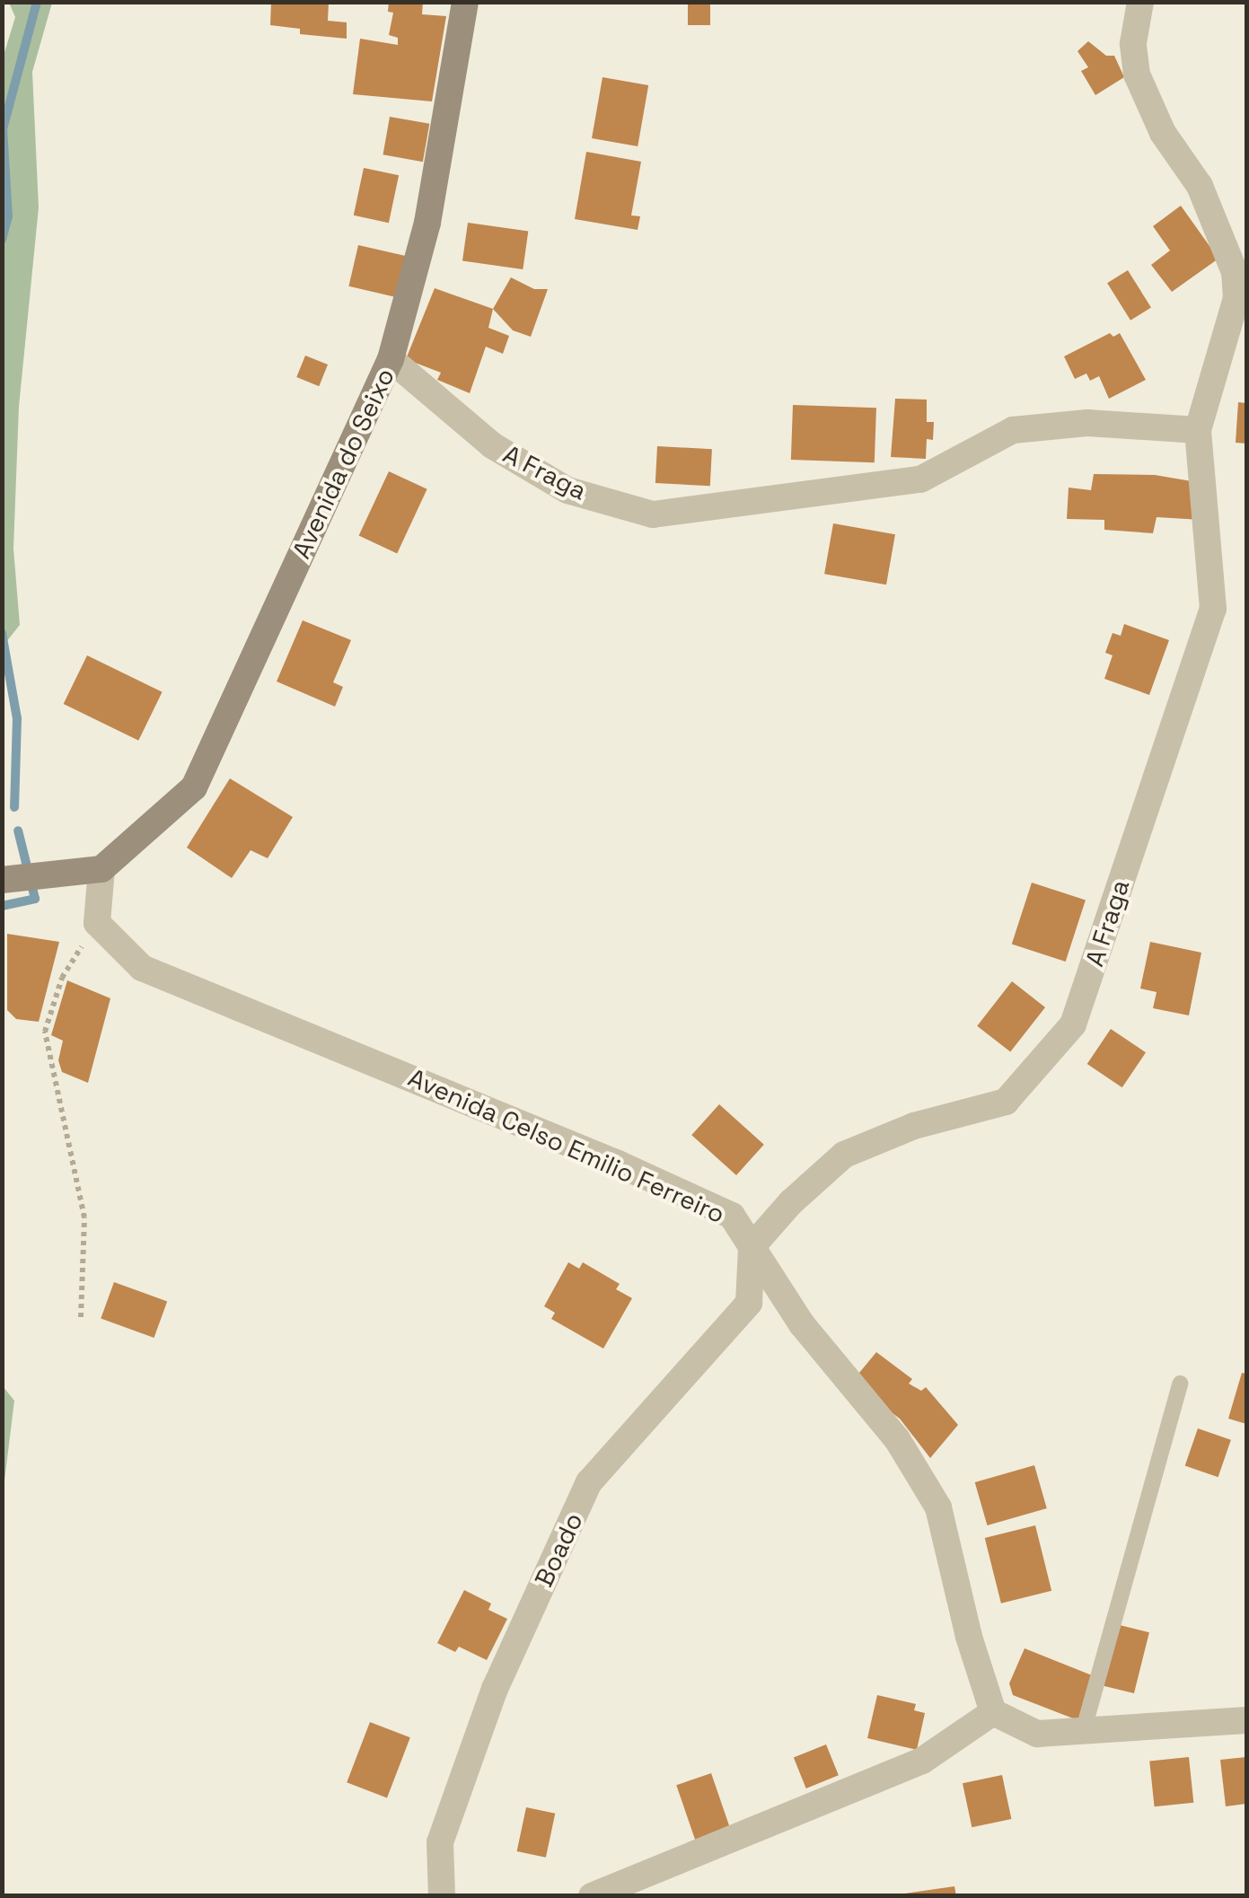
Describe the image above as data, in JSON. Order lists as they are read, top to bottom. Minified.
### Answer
{"streets":{"street":["Avenida do Seixo","A Fraga","Avenida Celso Emilio Ferreiro","Boado"]},"crossings":[["Avenida do Seixo","A Fraga"],["A Fraga","Avenida Celso Emilio Ferreiro"],["A Fraga","Boado"],["Avenida Celso Emilio Ferreiro","Boado"]]}
